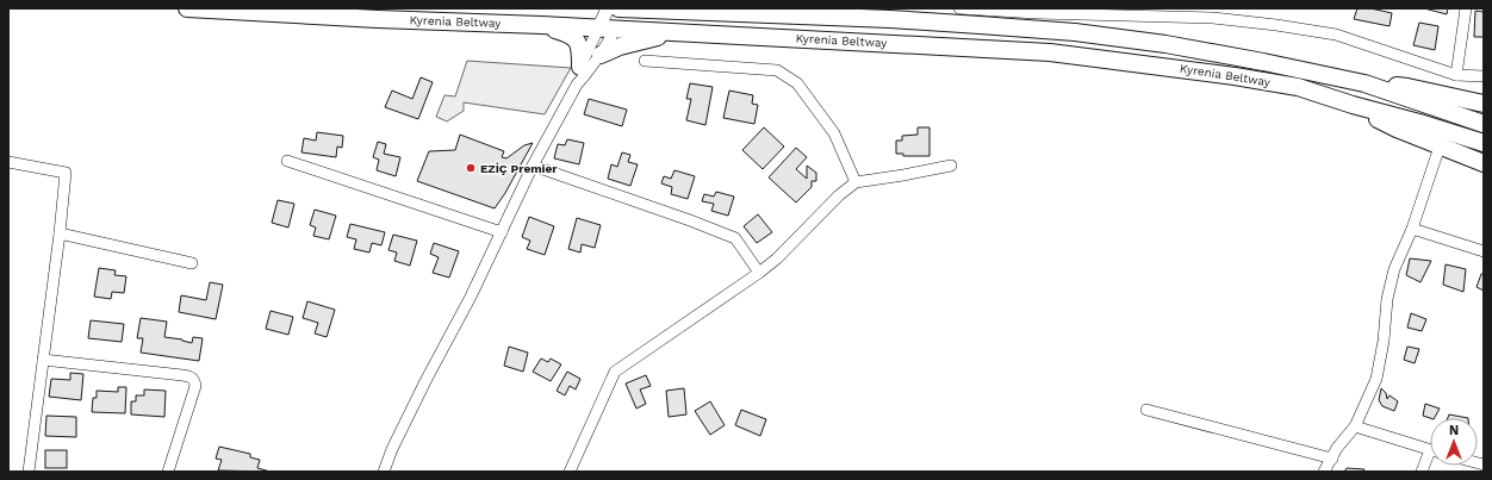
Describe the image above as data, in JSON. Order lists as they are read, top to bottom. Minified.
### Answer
{"streets":{"highway":["Kyrenia Beltway"]},"places":["EZİÇ Premier"],"north":"top"}
